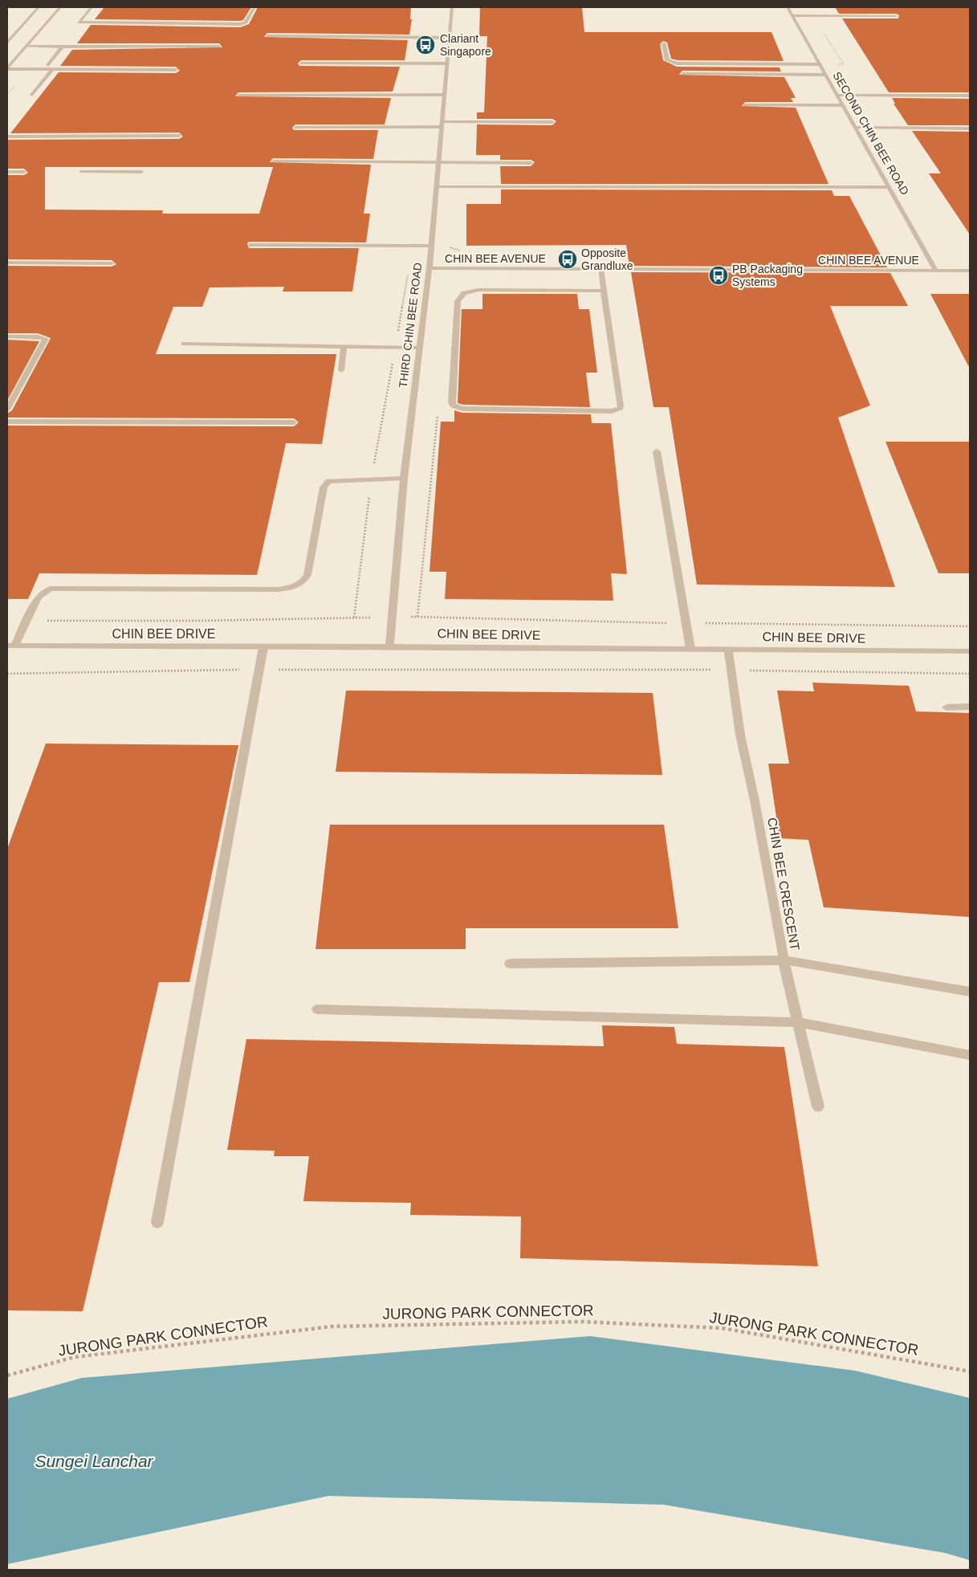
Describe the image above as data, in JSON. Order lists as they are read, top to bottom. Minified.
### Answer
{"streets":{"street":["SECOND CHIN BEE ROAD","CHIN BEE AVENUE","THIRD CHIN BEE ROAD","CHIN BEE DRIVE","CHIN BEE CRESCENT"],"path":["JURONG PARK CONNECTOR"]},"crossings":[["SECOND CHIN BEE ROAD","CHIN BEE AVENUE"],["CHIN BEE AVENUE","THIRD CHIN BEE ROAD"],["THIRD CHIN BEE ROAD","CHIN BEE DRIVE"],["CHIN BEE DRIVE","CHIN BEE CRESCENT"]],"water":["Sungei Lanchar"],"places":{"bus stop":["Clariant Singapore","Opposite Grandluxe","PB Packaging Systems"]}}
